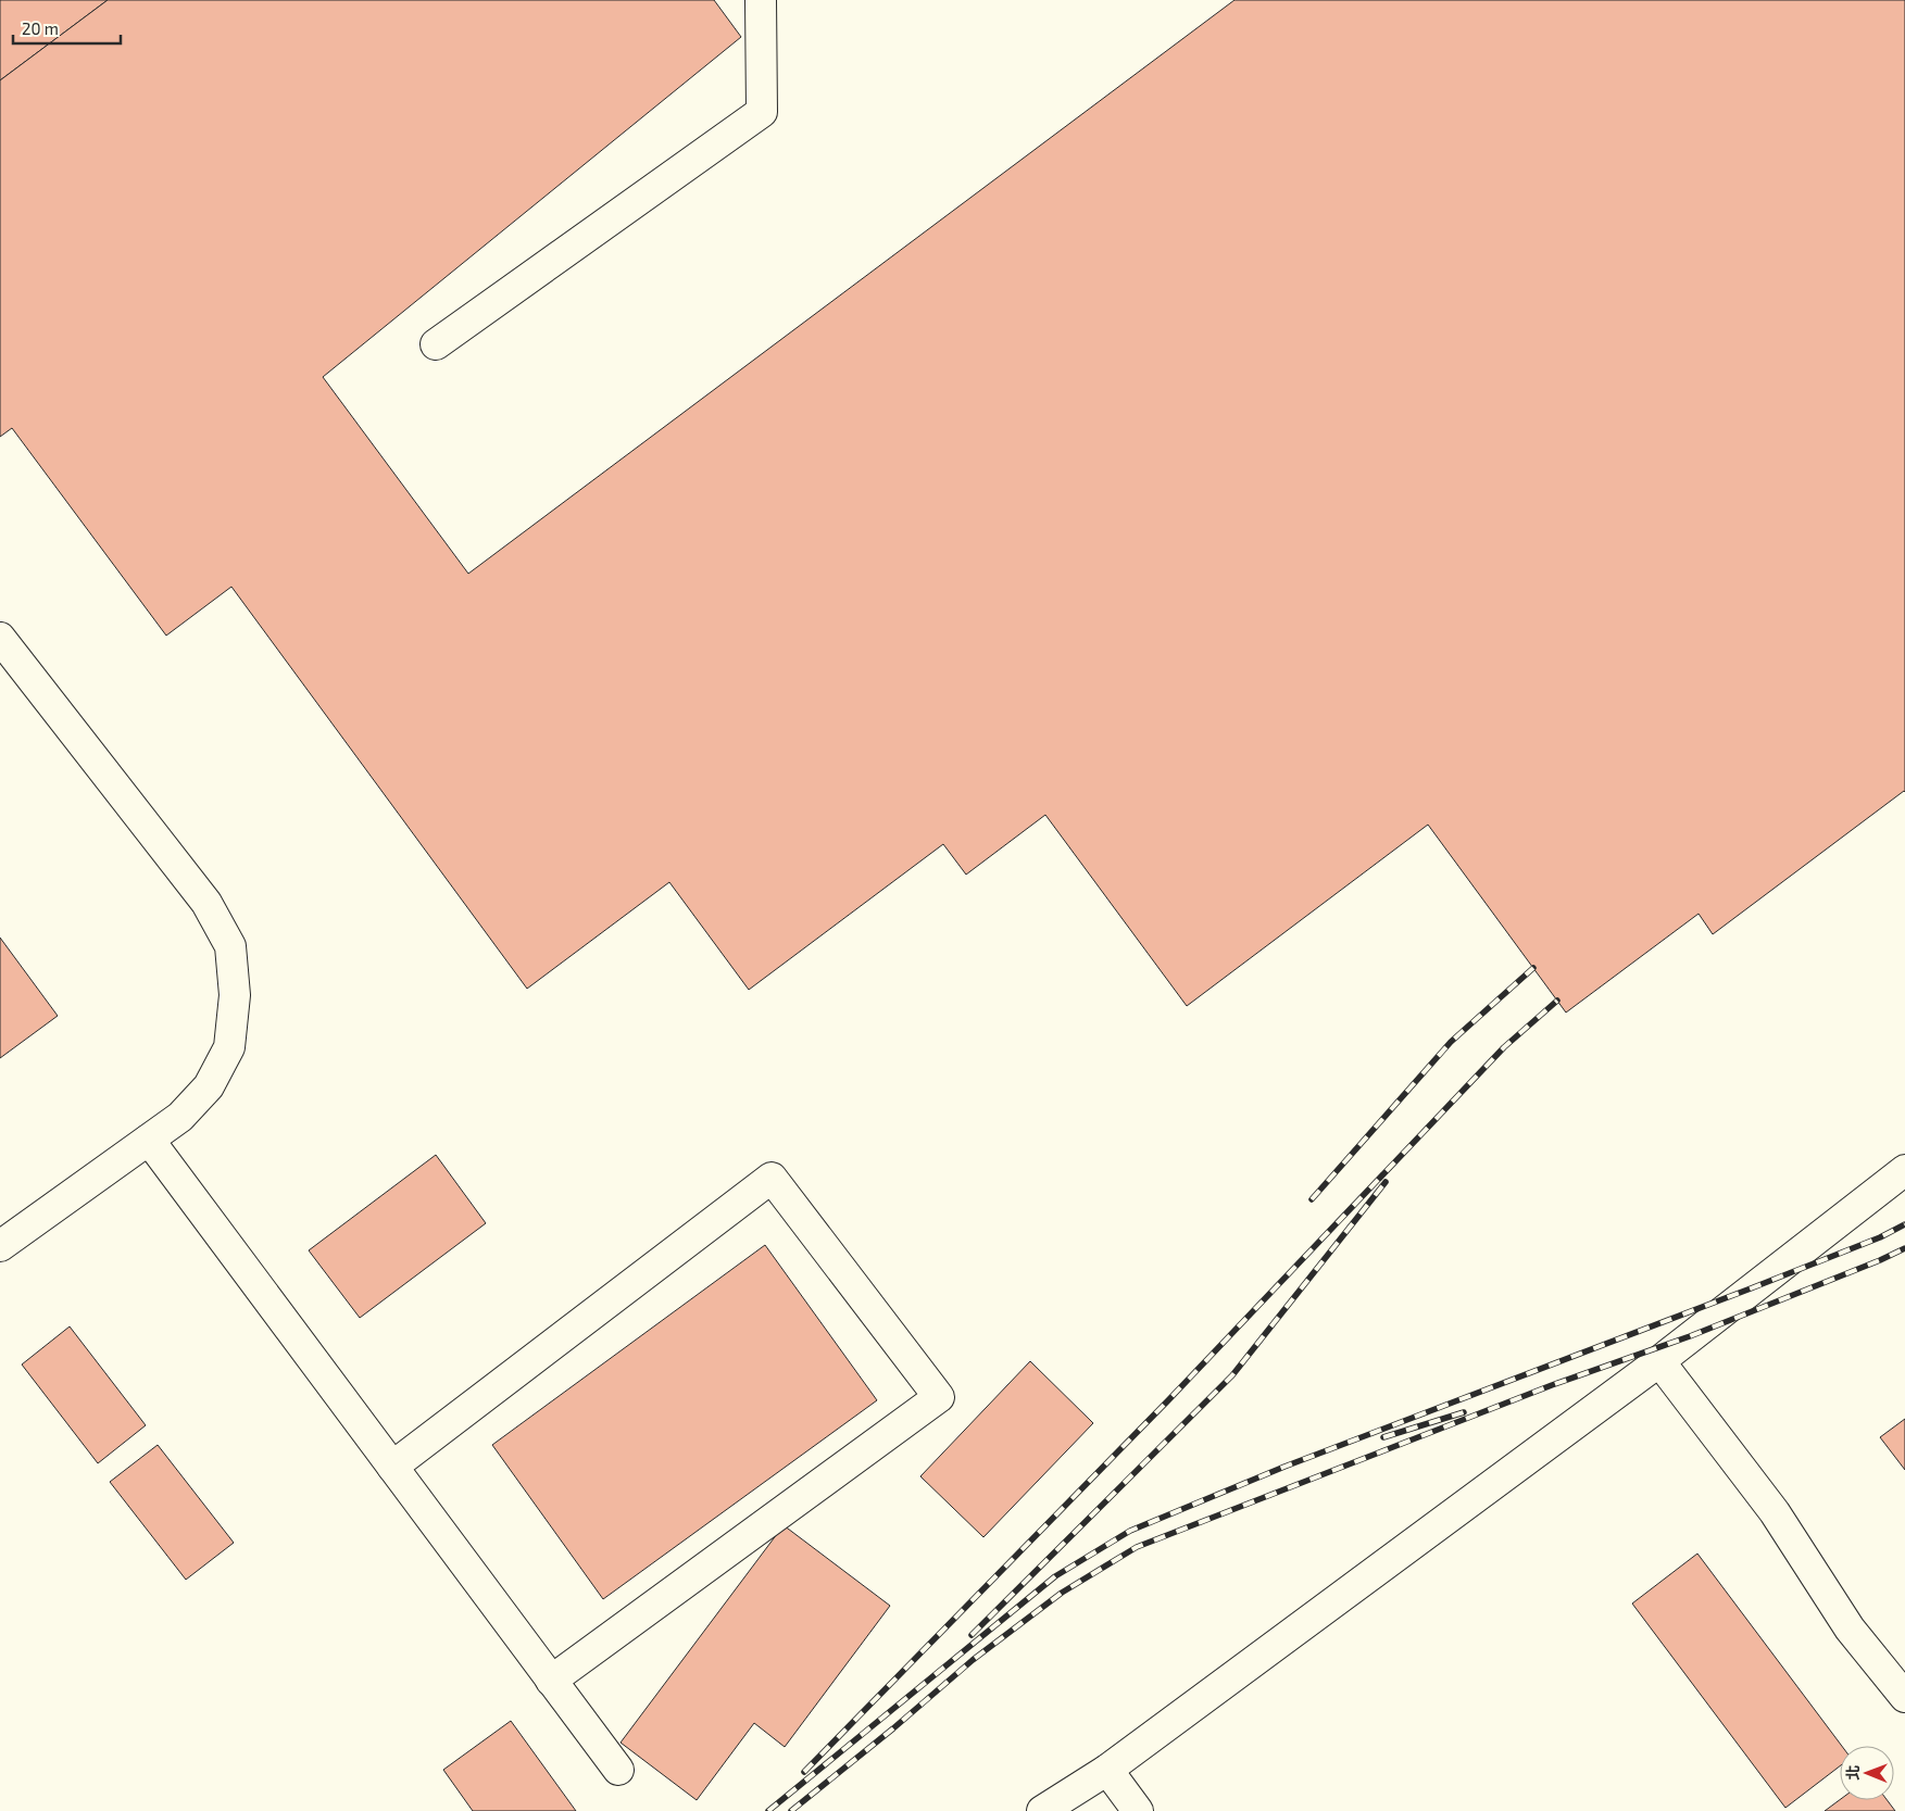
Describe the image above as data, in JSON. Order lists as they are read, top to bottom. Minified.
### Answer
{"scale_bar":"20 m","north":"left"}
